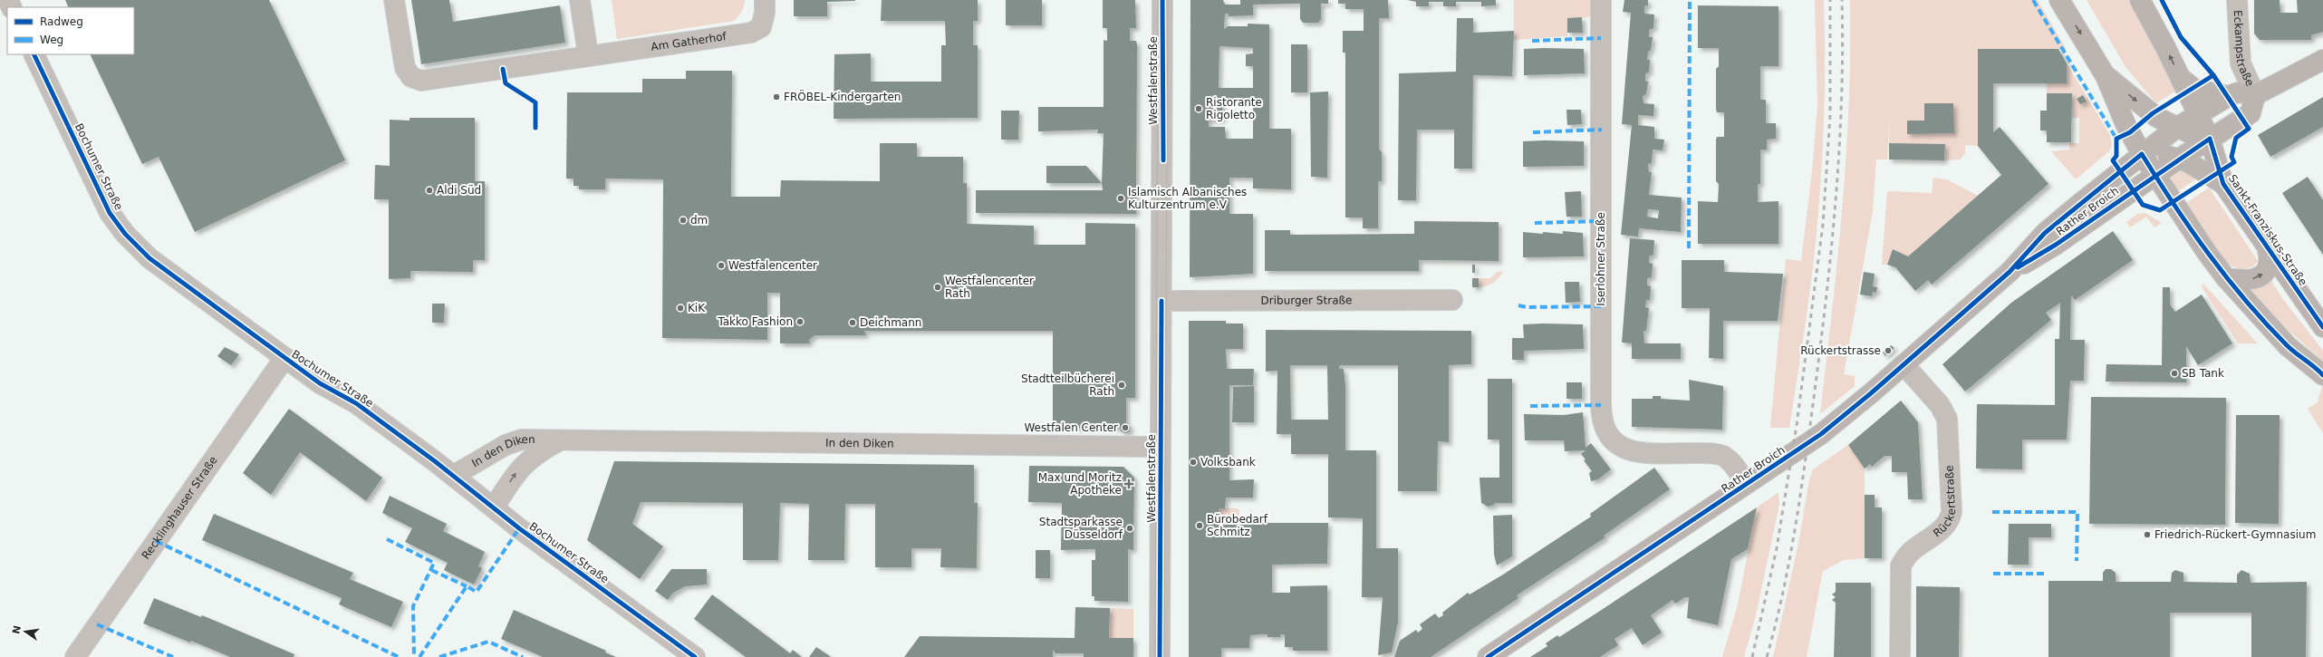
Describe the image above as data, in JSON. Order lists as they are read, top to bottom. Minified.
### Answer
{"streets":{"main road":["Rather Broich","Sankt-Franziskus-Straße"],"street":["Am Gatherhof","Eckampstraße","Westfalenstraße","Bochumer Straße","Iserlohner Straße","Driburger Straße","In den Diken","Rückertstraße","Recklinghauser Straße"]},"crossings":[["Eckampstraße","Rather Broich"],["Westfalenstraße","Driburger Straße"],["Westfalenstraße","In den Diken"],["Bochumer Straße","In den Diken"],["Bochumer Straße","Recklinghauser Straße"],["Rather Broich","Sankt-Franziskus-Straße"],["Rather Broich","Iserlohner Straße"],["Rather Broich","Rückertstraße"]],"places":{"other":["FRÖBEL-Kindergarten","Ristorante Rigoletto","Aldi Süd","Islamisch Albanisches Kulturzentrum e.V","dm","Westfalencenter","Westfalencenter Rath","KiK","Takko Fashion","Deichmann","Rückertstrasse","SB Tank","Stadtteilbücherei Rath","Westfalen Center","Volksbank","Bürobedarf Schmitz","Stadtsparkasse Düsseldorf","Friedrich-Rückert-Gymnasium"],"health":["Max und Moritz Apotheke"]},"legend":["Radweg","Weg"],"north":"left"}
